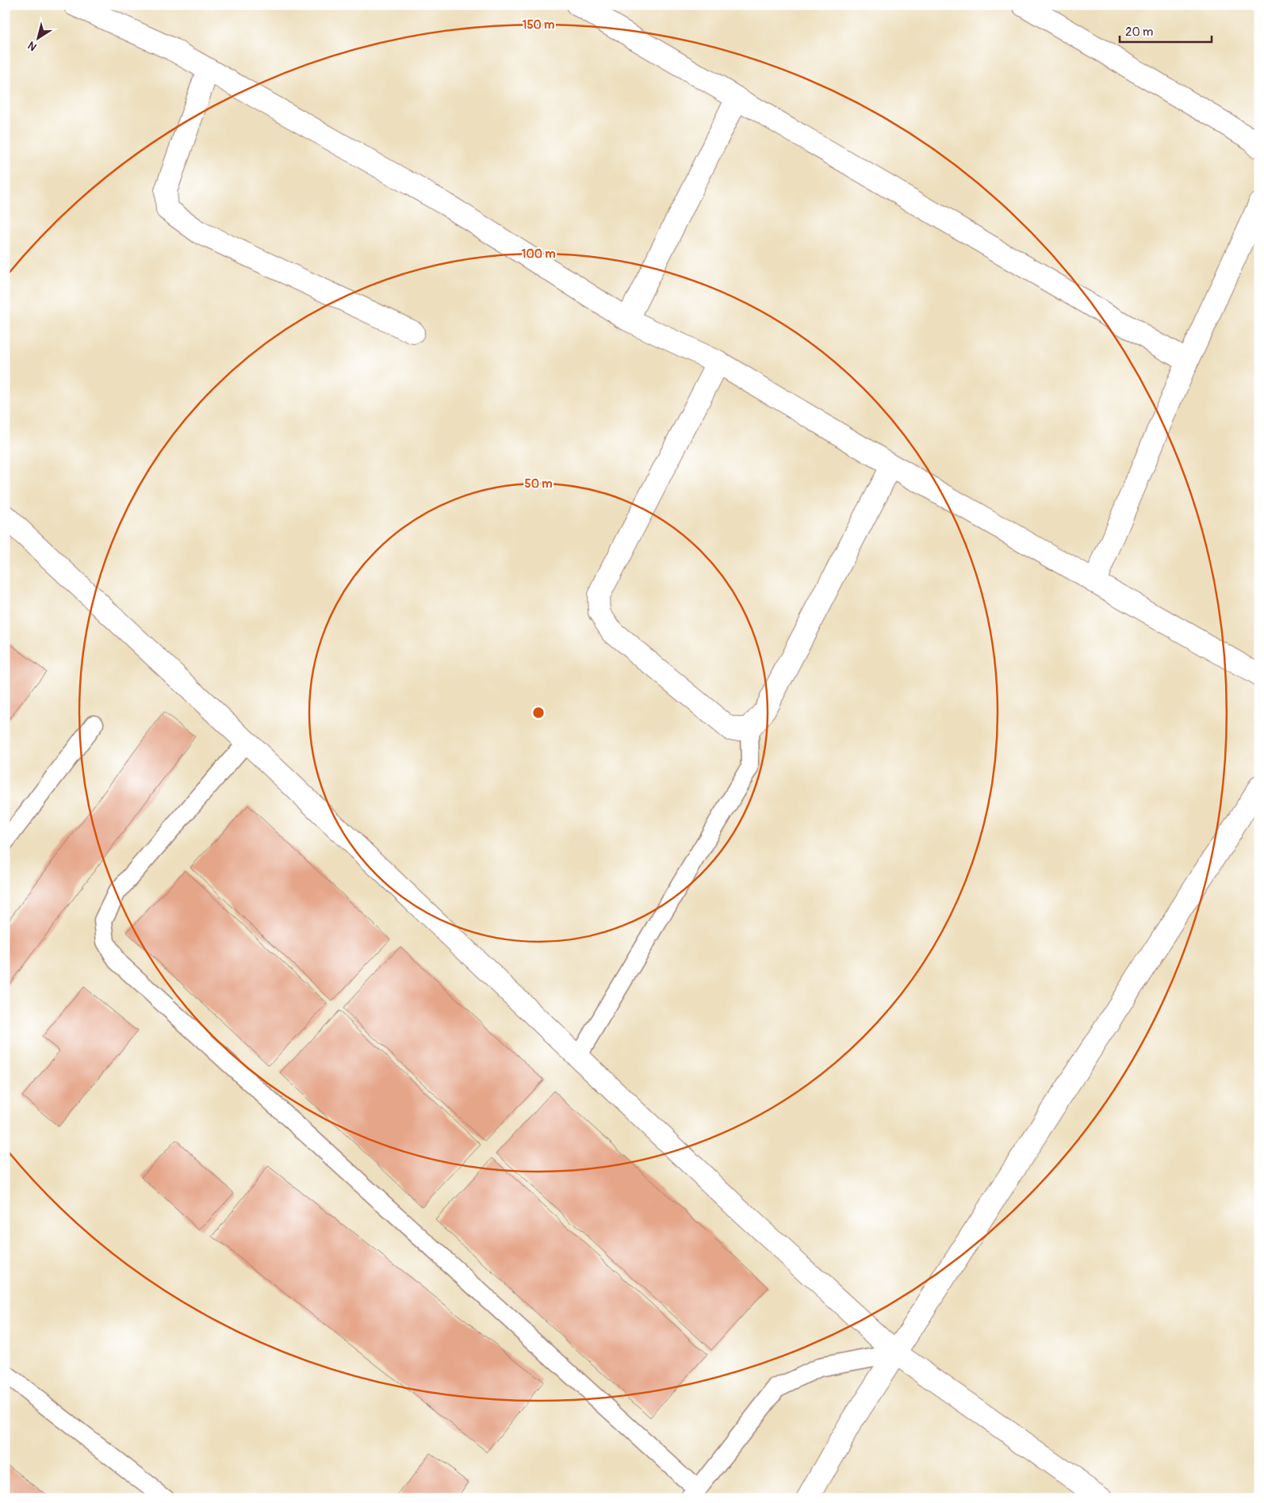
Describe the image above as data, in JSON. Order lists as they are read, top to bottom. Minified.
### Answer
{"scale_bar":"20 m","north":"bottom left","rings":["150 m","100 m","50 m"]}
